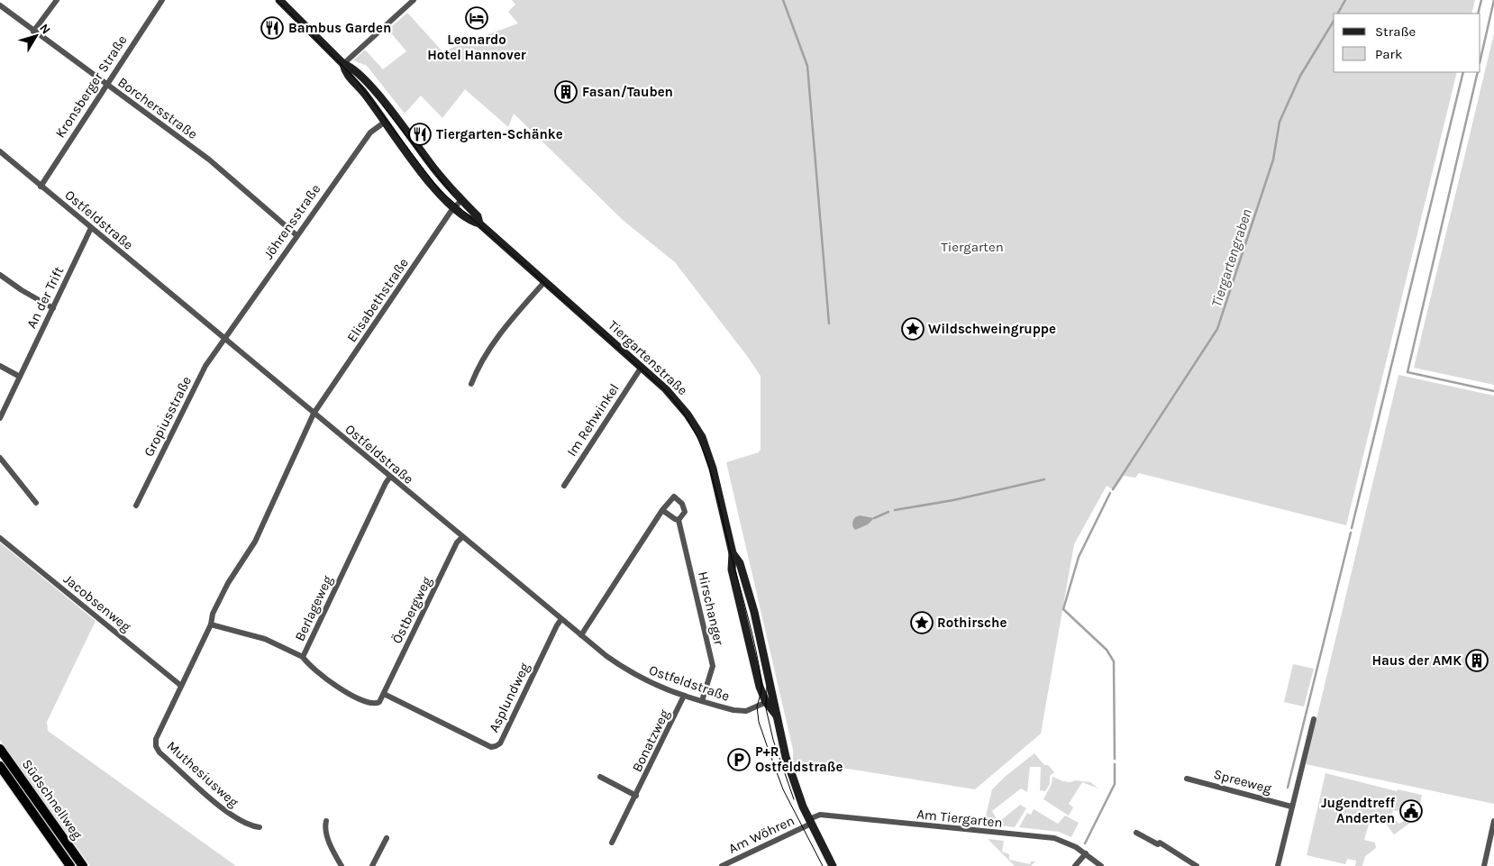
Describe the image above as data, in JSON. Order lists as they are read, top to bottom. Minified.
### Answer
{"streets":{"highway":["Südschnellweg"],"main road":["Tiergartenstraße"],"street":["Kronsberger Straße","Borchersstraße","Ostfeldstraße","Jöhrensstraße","An der Trift","Elisabethstraße","Gropiusstraße","Im Rehwinkel","Jacobsenweg","Berlageweg","Hirschanger","Östbergweg","Asplundweg","Bonatzweg","Muthesiusweg","Spreeweg","Am Tiergarten","Am Wöhren"]},"crossings":[["Kronsberger Straße","Borchersstraße"],["Kronsberger Straße","Ostfeldstraße"],["Borchersstraße","Jöhrensstraße"],["Ostfeldstraße","Jöhrensstraße"],["Ostfeldstraße","An der Trift"],["Ostfeldstraße","Elisabethstraße"],["Ostfeldstraße","Tiergartenstraße"],["Ostfeldstraße","Gropiusstraße"],["Ostfeldstraße","Berlageweg"],["Ostfeldstraße","Hirschanger"],["Ostfeldstraße","Östbergweg"],["Ostfeldstraße","Asplundweg"],["Ostfeldstraße","Bonatzweg"],["Ostfeldstraße","Muthesiusweg"],["Jöhrensstraße","Tiergartenstraße"],["Jöhrensstraße","Gropiusstraße"],["Elisabethstraße","Tiergartenstraße"],["Elisabethstraße","Muthesiusweg"],["Tiergartenstraße","Im Rehwinkel"],["Tiergartenstraße","Am Tiergarten"],["Tiergartenstraße","Am Wöhren"],["Jacobsenweg","Muthesiusweg"],["Berlageweg","Östbergweg"],["Berlageweg","Asplundweg"],["Östbergweg","Asplundweg"],["Am Tiergarten","Am Wöhren"]],"water":["Tiergartengraben"],"parks":["Tiergarten"],"places":{"hotel":["Leonardo Hotel Hannover"],"restaurant":["Bambus Garden","Tiergarten-Schänke"],"building":["Fasan/Tauben","Haus der AMK"],"place":["Wildschweingruppe","Rothirsche"],"parking":["P+R Ostfeldstraße"],"public building":["Jugendtreff Anderten"]},"legend":["Straße","Park"],"north":"top right"}
